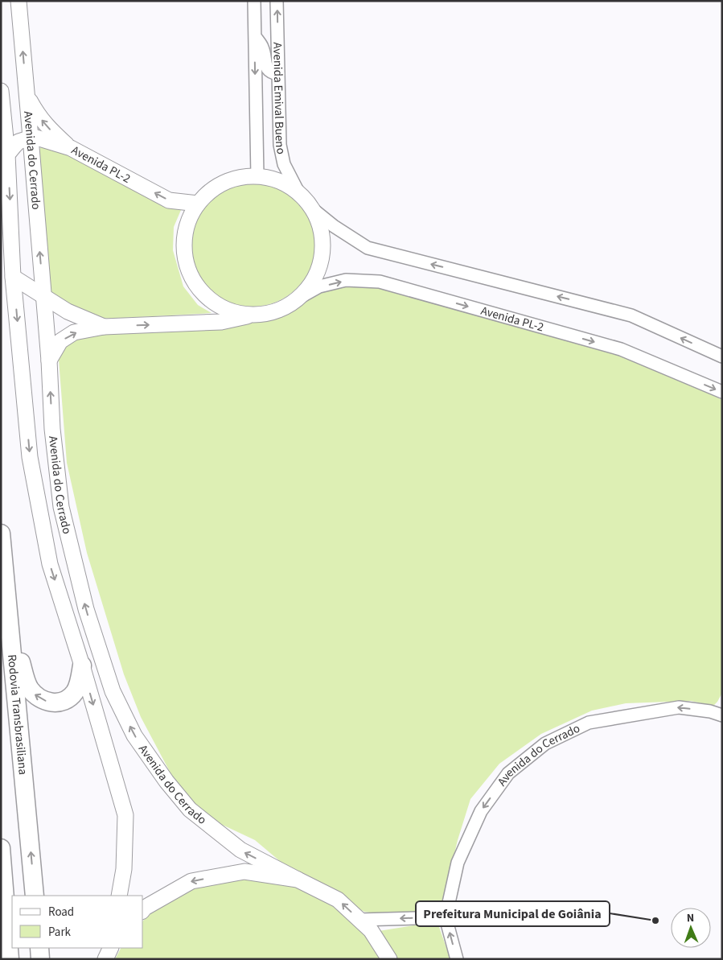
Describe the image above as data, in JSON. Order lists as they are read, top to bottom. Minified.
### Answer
{"streets":{"highway":["Rodovia Transbrasiliana"],"main road":["Avenida do Cerrado","Avenida PL-2"],"street":["Avenida Emival Bueno"]},"crossings":[["Avenida Emival Bueno","Avenida PL-2"],["Avenida do Cerrado","Avenida PL-2"]],"one_way":["Rodovia Transbrasiliana"],"places":["Prefeitura Municipal de Goiânia"],"legend":["Road","Park"],"north":"top"}
